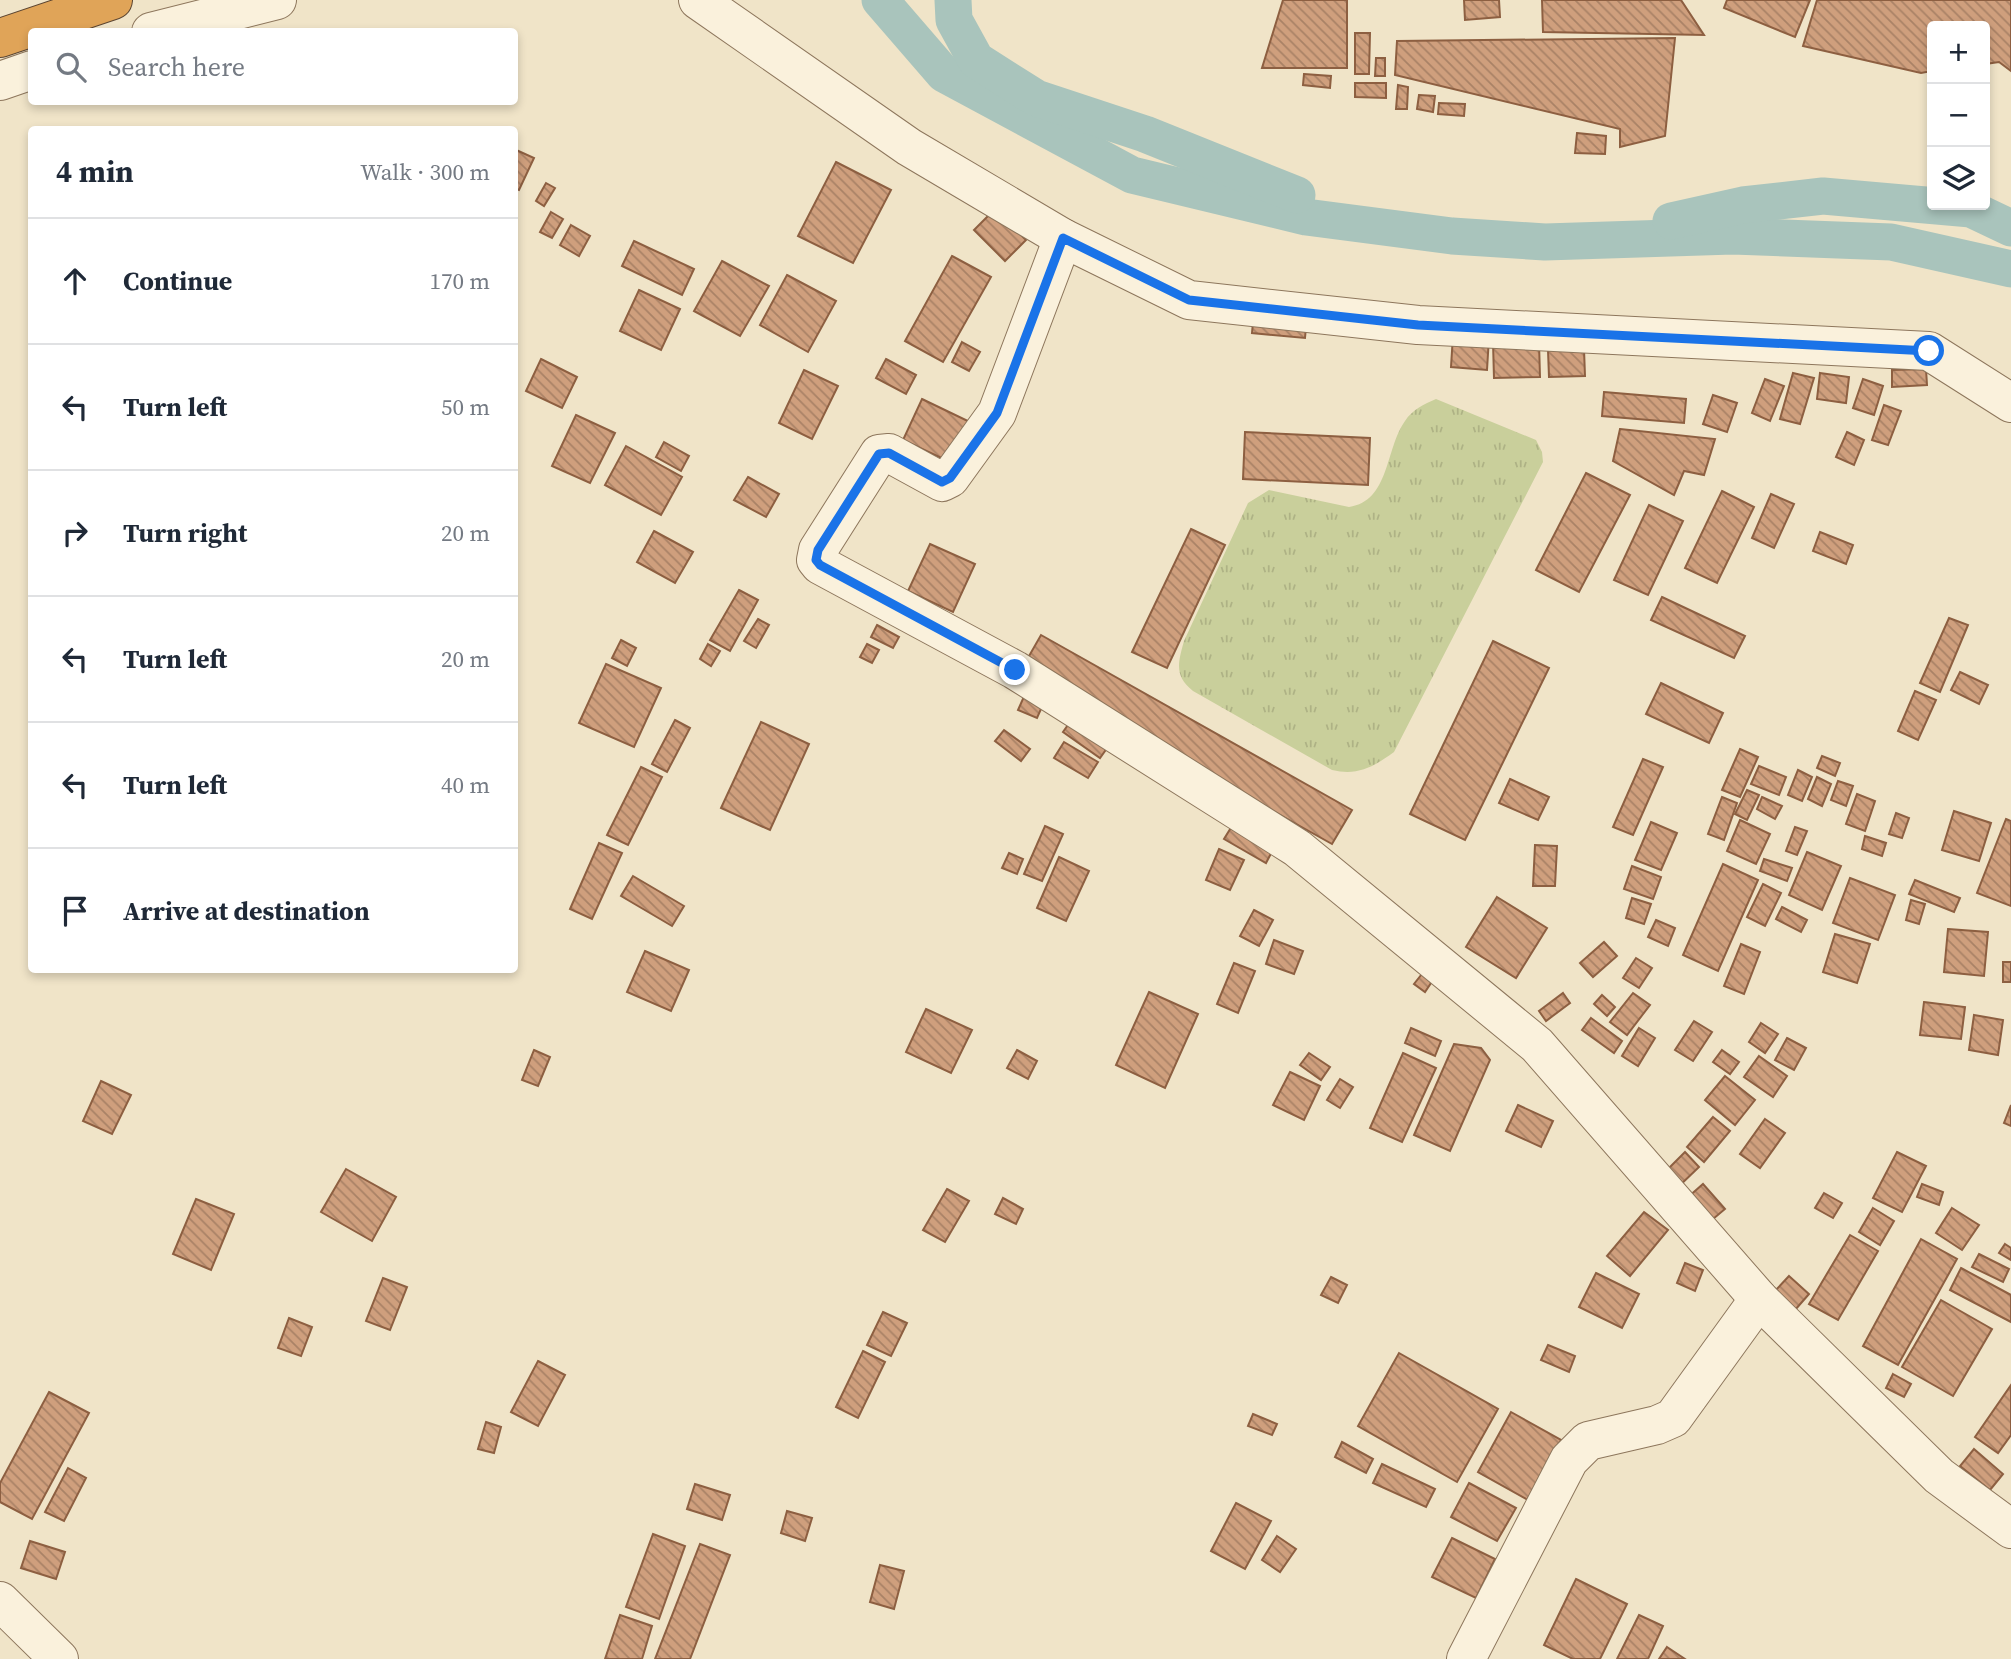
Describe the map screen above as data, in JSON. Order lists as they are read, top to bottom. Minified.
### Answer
{"page":{"map_buttons":["+","−"],"search":"Search here","heading":["4 min","Walk · 300 m"],"list":[["Continue","170 m"],["Turn left","50 m"],["Turn right","20 m"],["Turn left","20 m"],["Turn left","40 m"],"Arrive at destination"]}}
